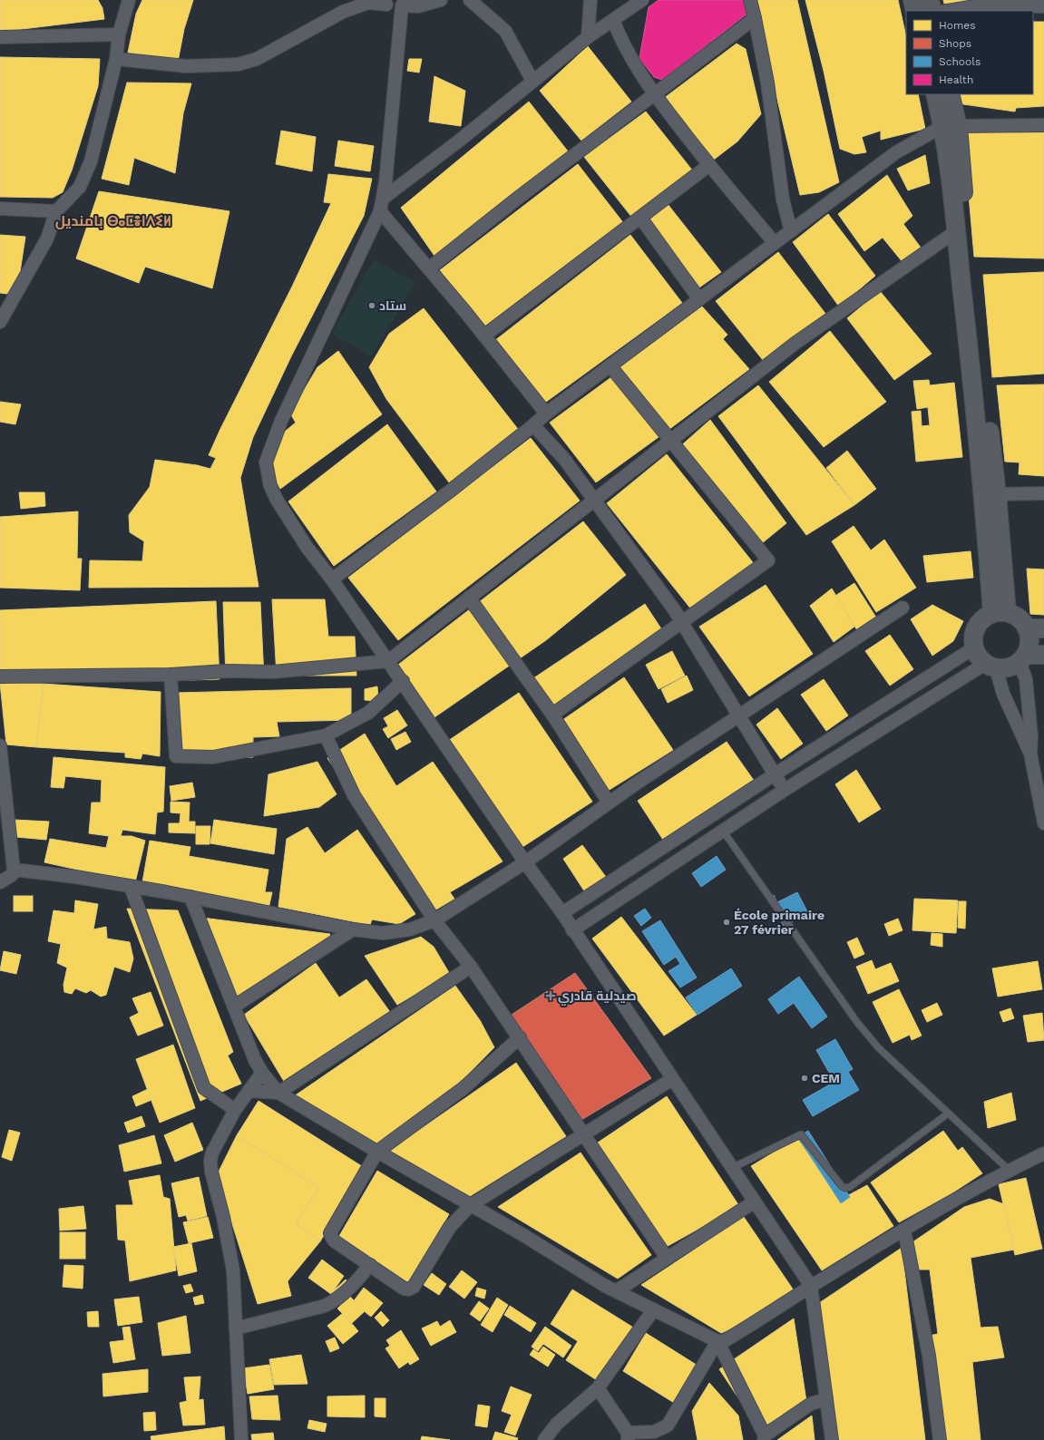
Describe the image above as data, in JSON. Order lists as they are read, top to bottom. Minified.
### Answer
{"districts":["بامنديل ⴱⴰⵎⴻⵏⴷⵉⵍ"],"places":{"other":["ستاد","École primaire 27 février","CEM"],"health":["صيدلية قادري"]},"legend":["Homes","Shops","Schools","Health"]}
